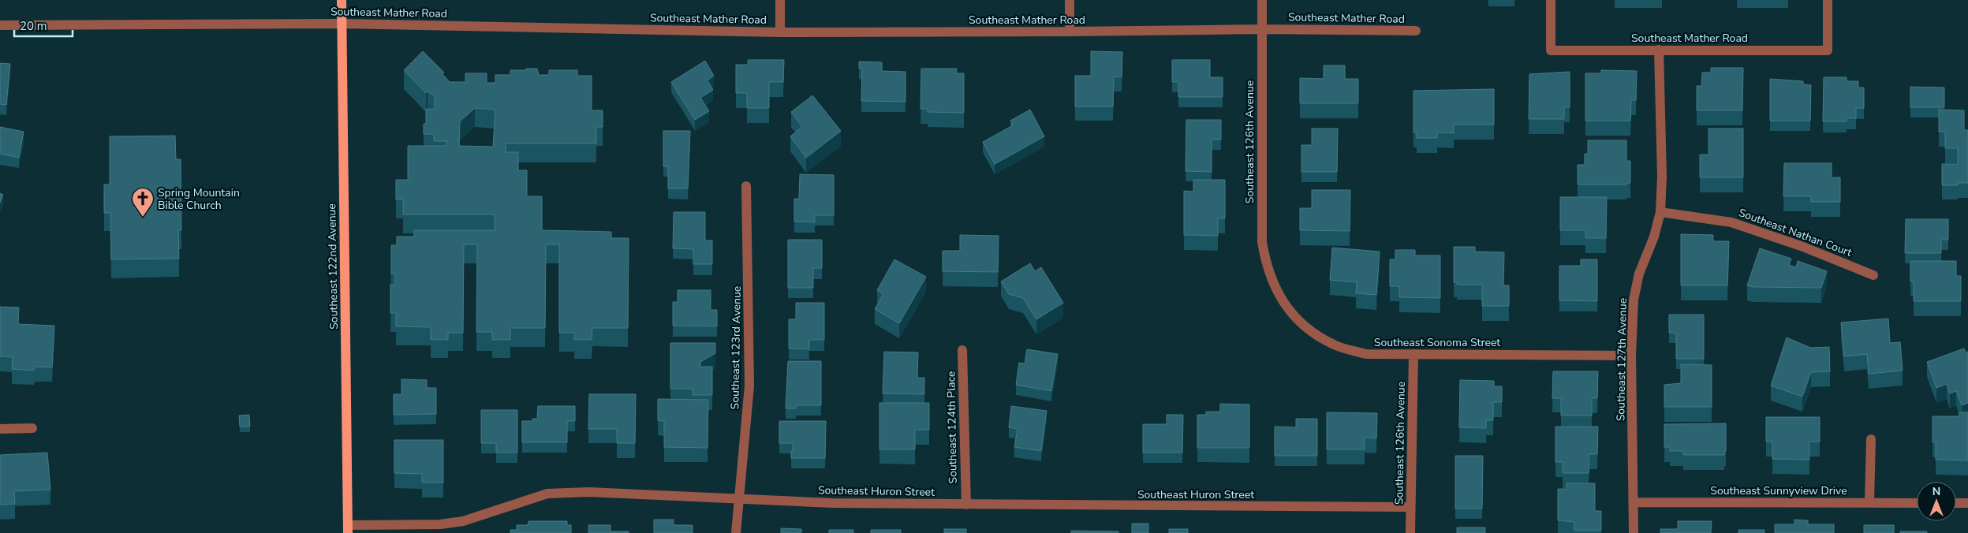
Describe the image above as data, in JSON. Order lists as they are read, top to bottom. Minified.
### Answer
{"streets":{"main road":["Southeast 122nd Avenue"],"street":["Southeast Mather Road","Southeast 126th Avenue","Southeast Nathan Court","Southeast Sonoma Street","Southeast 123rd Avenue","Southeast 127th Avenue","Southeast 124th Place","Southeast Sunnyview Drive","Southeast Huron Street"]},"crossings":[["Southeast Mather Road","Southeast 126th Avenue"],["Southeast Mather Road","Southeast 122nd Avenue"],["Southeast Mather Road","Southeast 127th Avenue"],["Southeast 126th Avenue","Southeast Sonoma Street"],["Southeast 126th Avenue","Southeast Huron Street"],["Southeast Nathan Court","Southeast 127th Avenue"],["Southeast 122nd Avenue","Southeast Huron Street"],["Southeast Sonoma Street","Southeast 127th Avenue"],["Southeast 123rd Avenue","Southeast Huron Street"],["Southeast 127th Avenue","Southeast Sunnyview Drive"],["Southeast 124th Place","Southeast Huron Street"]],"places":{"church":["Spring Mountain Bible Church"]},"scale_bar":"20 m","north":"top"}
